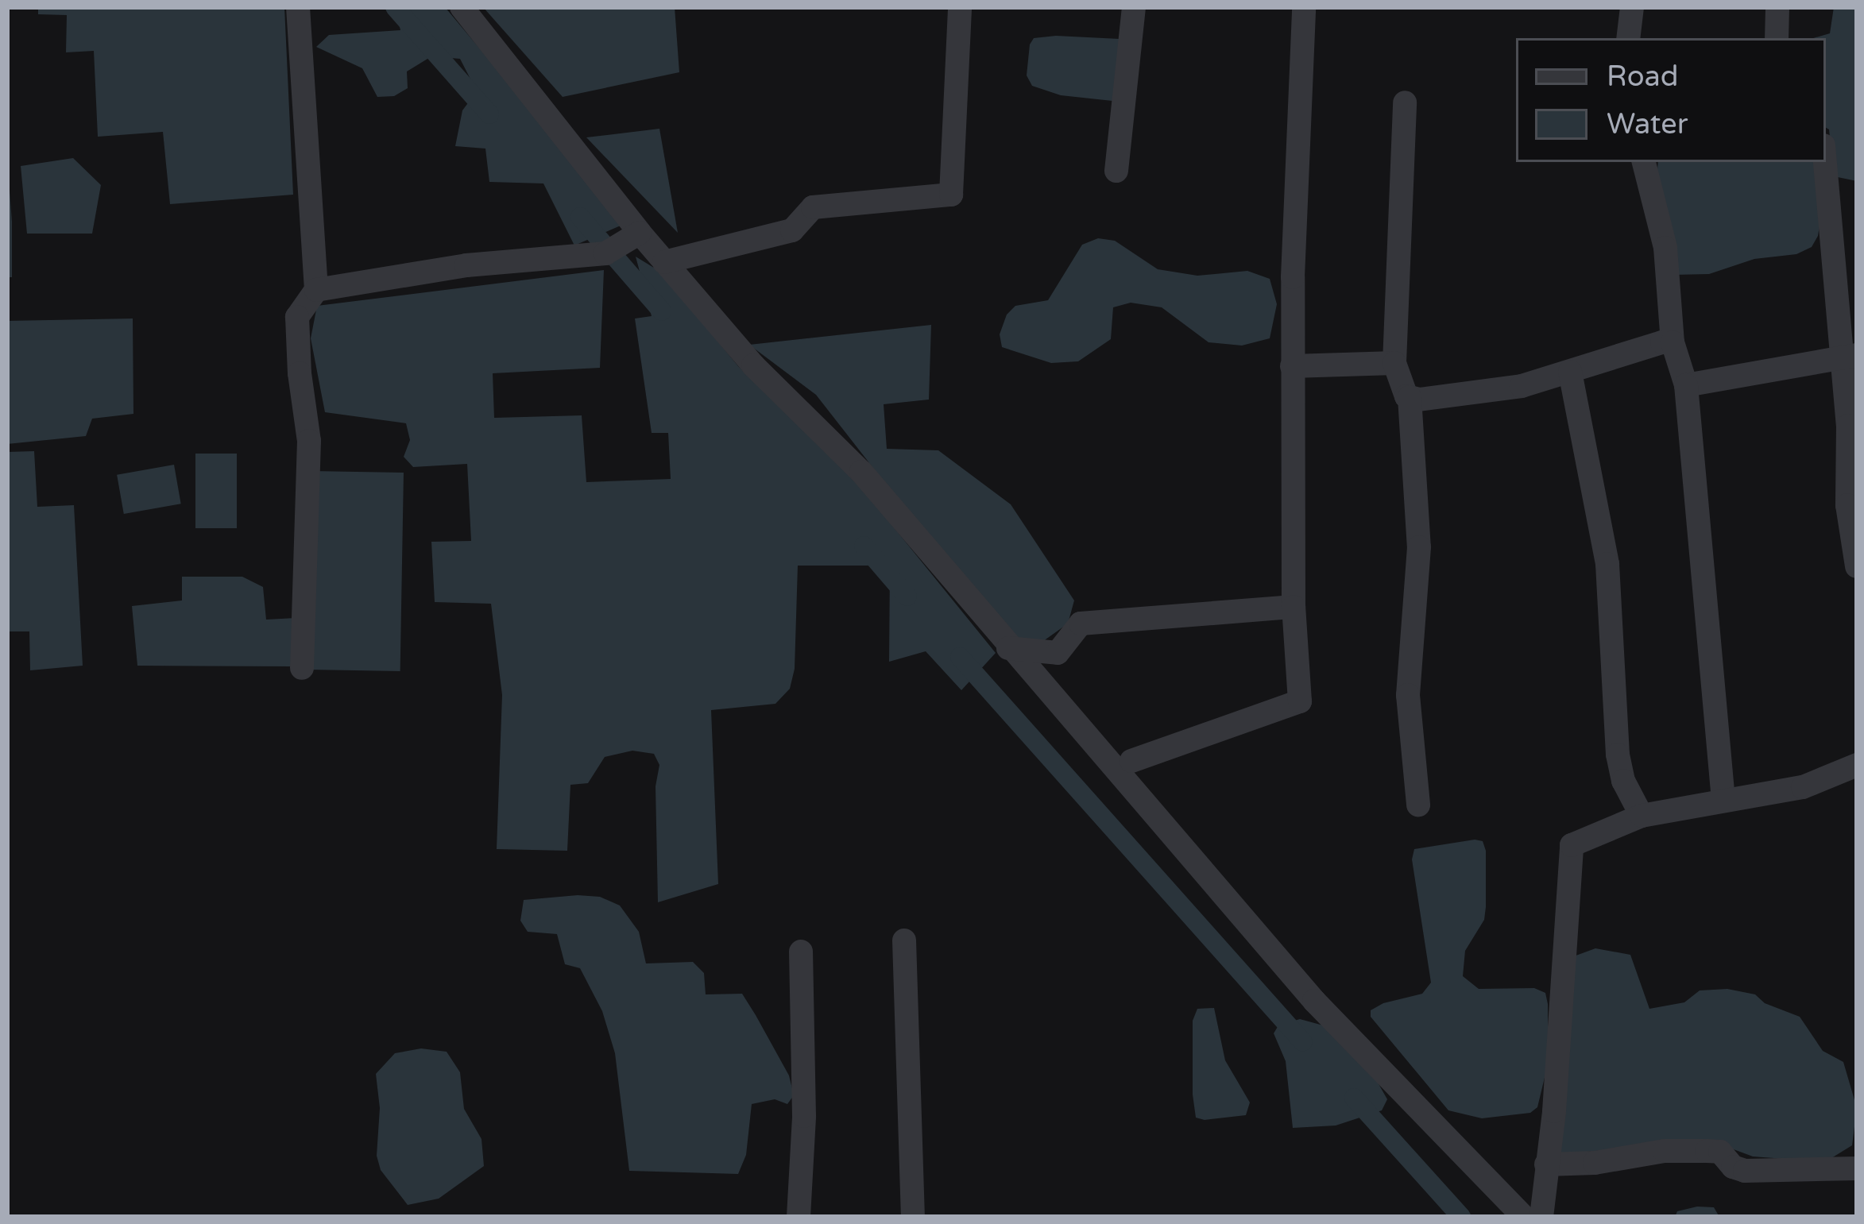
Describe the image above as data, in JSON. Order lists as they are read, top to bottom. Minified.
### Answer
{"legend":["Road","Water"]}
